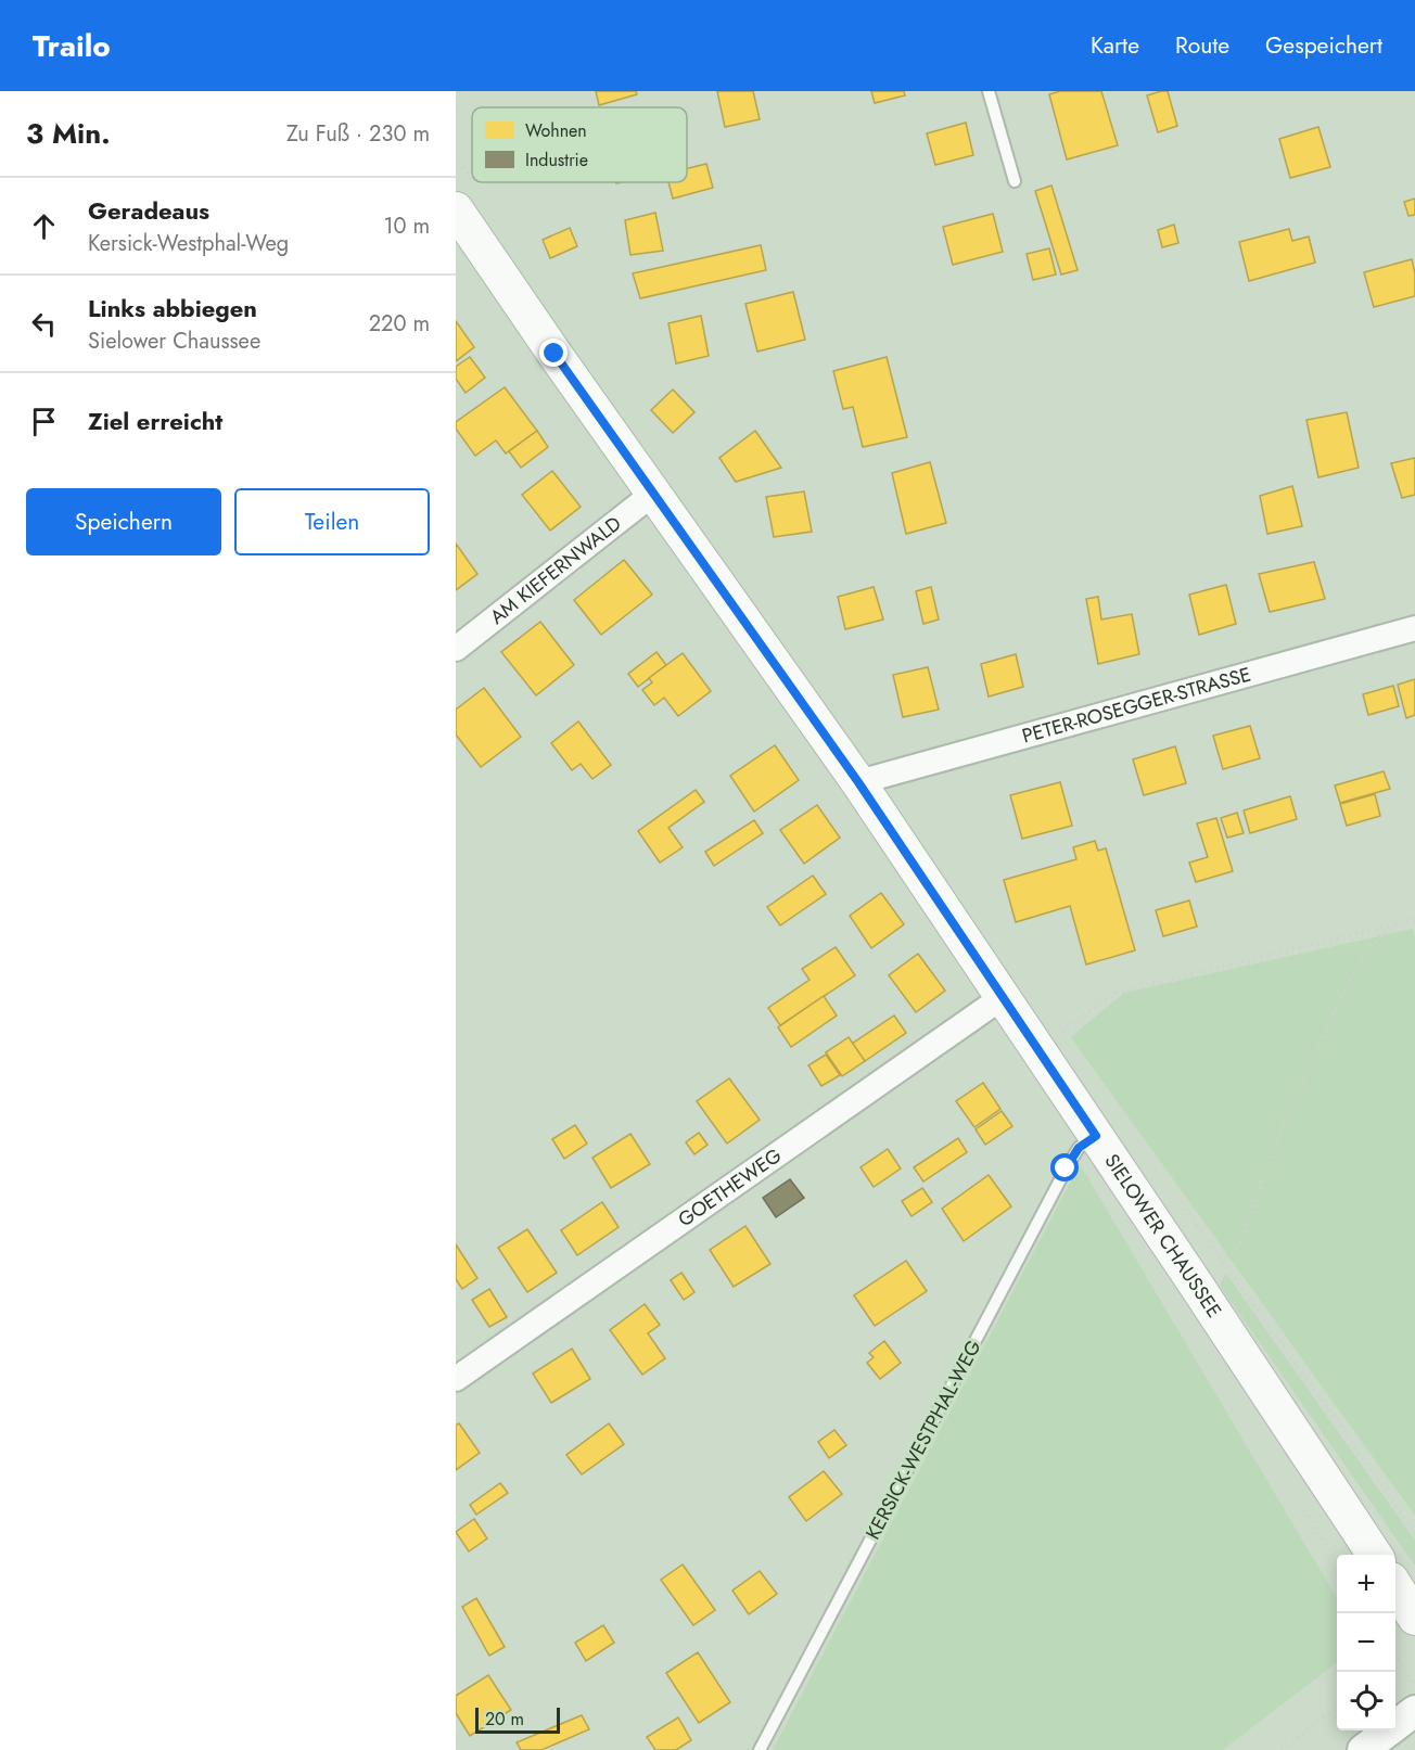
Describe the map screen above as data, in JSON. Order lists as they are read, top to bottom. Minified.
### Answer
{"streets":{"main road":["SIELOWER CHAUSSEE"],"street":["AM KIEFERNWALD","PETER-ROSEGGER-STRASSE","GOETHEWEG"],"lane":["KERSICK-WESTPHAL-WEG"]},"crossings":[["AM KIEFERNWALD","SIELOWER CHAUSSEE"],["PETER-ROSEGGER-STRASSE","SIELOWER CHAUSSEE"],["GOETHEWEG","SIELOWER CHAUSSEE"],["SIELOWER CHAUSSEE","KERSICK-WESTPHAL-WEG"]],"legend":["Wohnen","Industrie"],"scale_bar":"20 m","page":{"header":"Trailo","nav":["Karte","Route","Gespeichert"],"heading":["3 Min.","Zu Fuß · 230 m"],"list":[["Geradeaus","Kersick-Westphal-Weg","10 m"],["Links abbiegen","Sielower Chaussee","220 m"],"Ziel erreicht"],"buttons":["Speichern","Teilen"],"map_buttons":["+","−"],"scale":"20 m"}}
